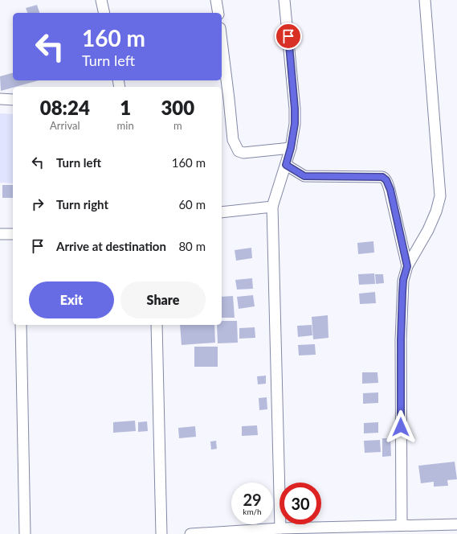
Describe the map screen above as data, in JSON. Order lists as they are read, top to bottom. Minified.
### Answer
{"page":{"turn":["160 m","Turn left"],"eta":["08:24","Arrival","1","min","300","m"],"list":[{"name":"Turn left","value":"160 m"},{"name":"Turn right","value":"60 m"},{"name":"Arrive at destination","value":"80 m"}],"buttons":["Exit","Share"],"speed":"29 km/h","limit":"30"}}
